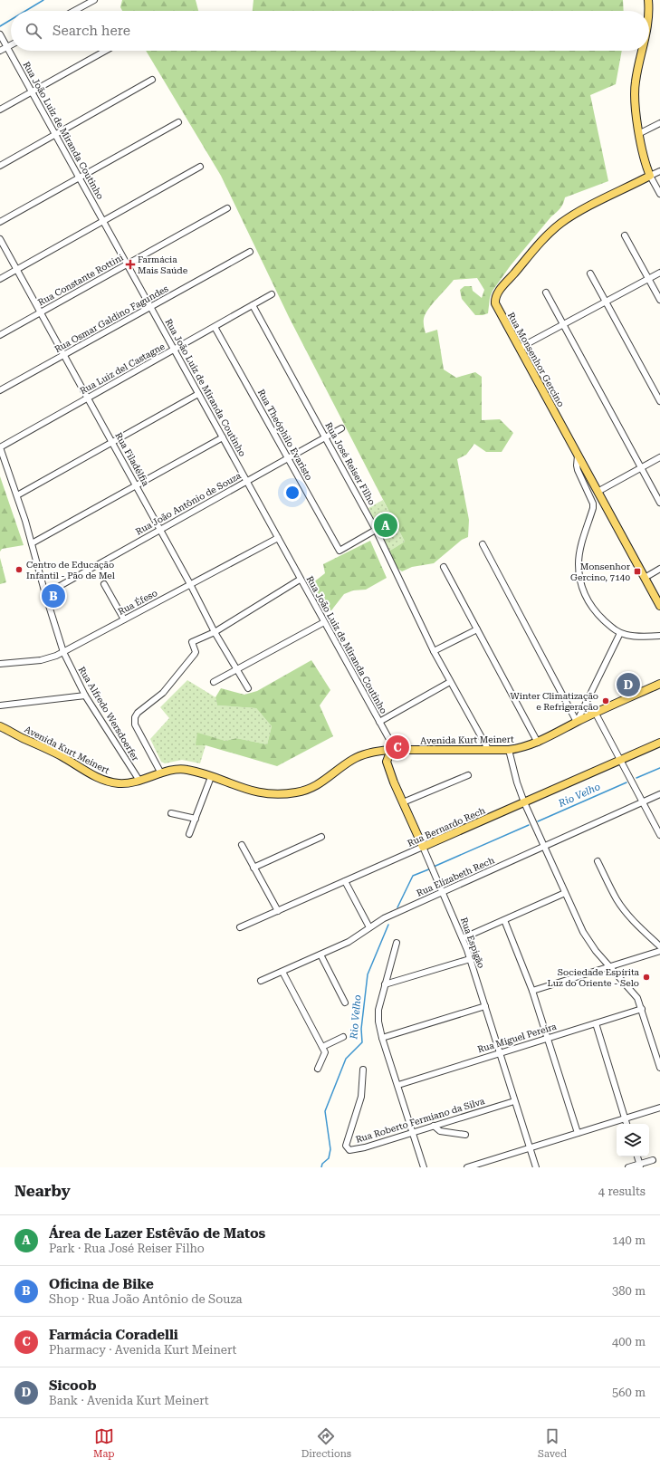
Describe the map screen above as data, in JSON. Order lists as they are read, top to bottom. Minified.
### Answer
{"streets":{"main road":["Rua Monsenhor Gercino","Avenida Kurt Meinert","Rua Bernardo Rech","Rua Espigão"],"street":["Rua João Luiz de Miranda Coutinho","Rua Constante Rottini","Rua Osmar Galdino Fagundes","Rua Luiz del Castagne","Rua Theóphilo Evaristo","Rua Filadélfia","Rua José Reiser Filho","Rua João Antônio de Souza","Rua Éfeso","Rua Alfredo Wersdoerfer","Rua Elizabeth Rech","Rua Miguel Pereira","Rua Roberto Fermiano da Silva"]},"crossings":[["Rua João Luiz de Miranda Coutinho","Rua Constante Rottini"],["Rua João Luiz de Miranda Coutinho","Rua Osmar Galdino Fagundes"],["Rua João Luiz de Miranda Coutinho","Rua Luiz del Castagne"],["Rua João Luiz de Miranda Coutinho","Rua João Antônio de Souza"],["Rua João Luiz de Miranda Coutinho","Rua Éfeso"],["Rua João Luiz de Miranda Coutinho","Avenida Kurt Meinert"],["Rua Constante Rottini","Rua Filadélfia"],["Rua Osmar Galdino Fagundes","Rua Filadélfia"],["Rua Luiz del Castagne","Rua Theóphilo Evaristo"],["Rua Luiz del Castagne","Rua Filadélfia"],["Rua Luiz del Castagne","Rua José Reiser Filho"],["Rua Luiz del Castagne","Rua Alfredo Wersdoerfer"],["Rua Theóphilo Evaristo","Rua José Reiser Filho"],["Rua Theóphilo Evaristo","Rua João Antônio de Souza"],["Rua Filadélfia","Rua João Antônio de Souza"],["Rua Filadélfia","Rua Éfeso"],["Rua José Reiser Filho","Rua João Antônio de Souza"],["Rua José Reiser Filho","Avenida Kurt Meinert"],["Rua João Antônio de Souza","Rua Alfredo Wersdoerfer"],["Rua Éfeso","Rua Alfredo Wersdoerfer"],["Rua Alfredo Wersdoerfer","Avenida Kurt Meinert"],["Rua Bernardo Rech","Rua Espigão"],["Rua Elizabeth Rech","Rua Espigão"],["Rua Espigão","Rua Miguel Pereira"],["Rua Espigão","Rua Roberto Fermiano da Silva"]],"water":["Rio Velho"],"places":{"health":["Farmácia Mais Saúde"],"other":["Centro de Educação Infantil - Pão de Mel","Winter Climatização e Refrigeração","Sociedade Espírita Luz do Oriente - Selo"],"transit":["Monsenhor Gercino, 7140"]},"page":{"search":"Search here","pins":["A","B","D","C"],"heading":["Nearby","4 results"],"list":[{"mark":"A","name":"Área de Lazer Estêvão de Matos","note":"Park · Rua José Reiser Filho","value":"140 m"},{"mark":"B","name":"Oficina de Bike","note":"Shop · Rua João Antônio de Souza","value":"380 m"},{"mark":"C","name":"Farmácia Coradelli","note":"Pharmacy · Avenida Kurt Meinert","value":"400 m"},{"mark":"D","name":"Sicoob","note":"Bank · Avenida Kurt Meinert","value":"560 m"}],"nav":["Map","Directions","Saved"]}}
